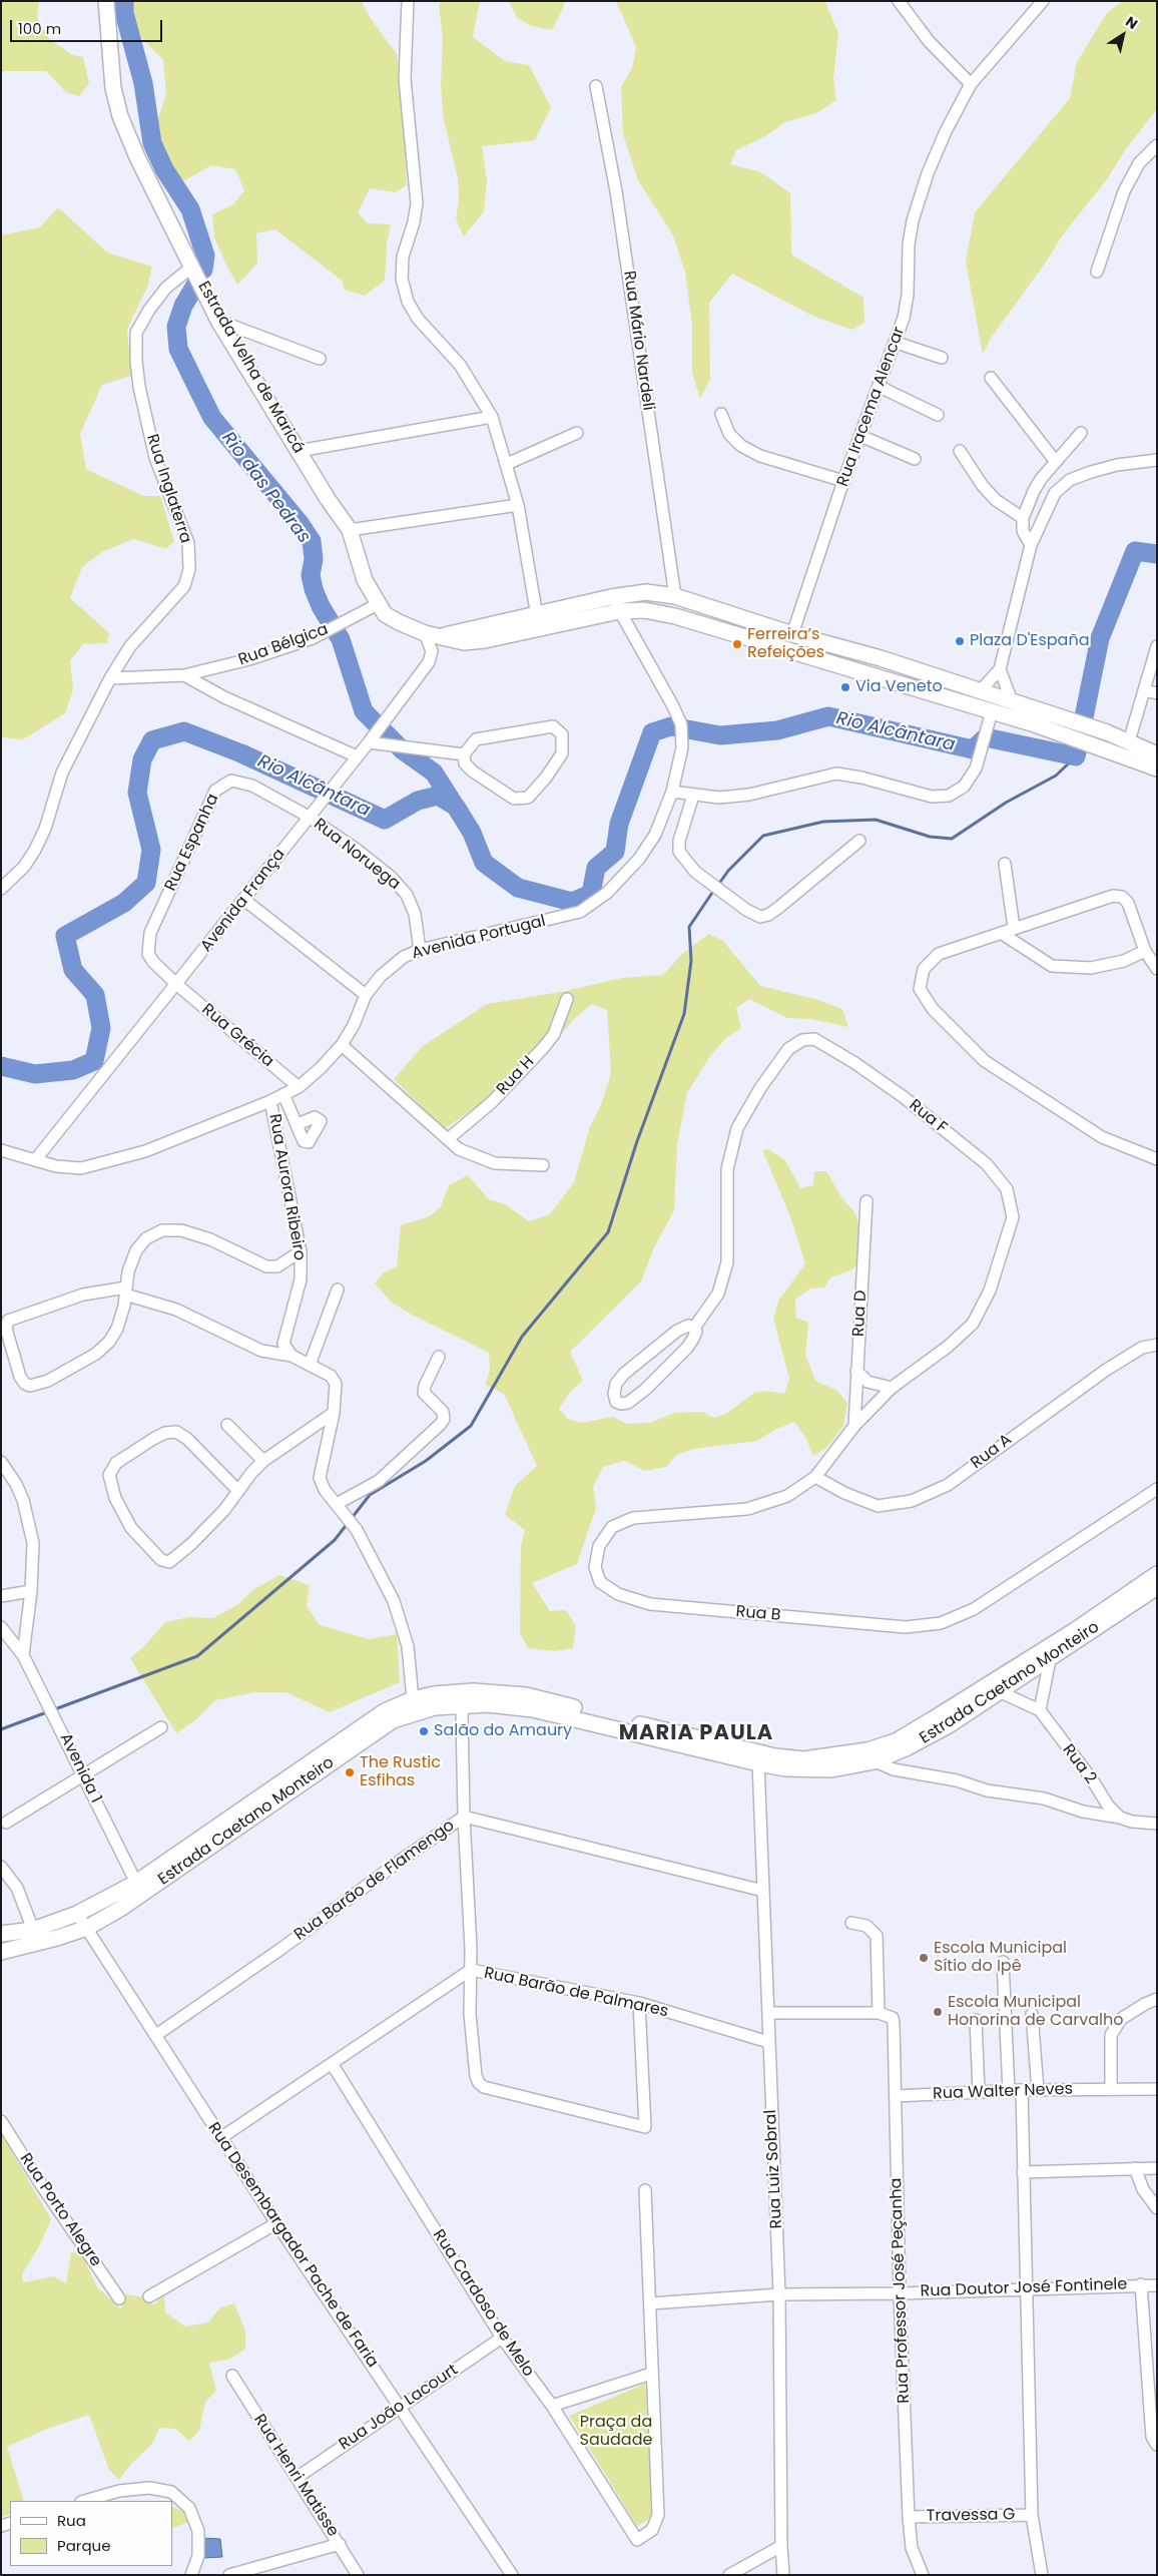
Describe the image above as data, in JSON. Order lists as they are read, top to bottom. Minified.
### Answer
{"streets":{"main road":["Estrada Velha de Maricá","Estrada Caetano Monteiro"],"street":["Rua Mário Nardeli","Rua Iracema Alencar","Rua Inglaterra","Rua Bélgica","Rua Espanha","Rua Noruega","Avenida França","Avenida Portugal","Rua Grécia","Rua H","Rua F","Rua Aurora Ribeiro","Rua D","Rua A","Rua B","Rua 2","Avenida 1","Rua Barão de Flamengo","Rua Barão de Palmares","Rua Walter Neves","Rua Luiz Sobral","Rua Porto Alegre","Rua Desembargador Pache de Faria","Rua Doutor José Fontinele","Rua Professor José Peçanha","Rua Cardoso de Melo","Rua João Lacourt","Rua Henri Matisse","Travessa G"]},"crossings":[["Rua Mário Nardeli","Estrada Velha de Maricá"],["Estrada Velha de Maricá","Rua Iracema Alencar"],["Estrada Velha de Maricá","Rua Inglaterra"],["Estrada Velha de Maricá","Rua Bélgica"],["Estrada Velha de Maricá","Avenida França"],["Estrada Velha de Maricá","Avenida Portugal"],["Rua Inglaterra","Rua Bélgica"],["Rua Espanha","Rua Noruega"],["Rua Espanha","Avenida França"],["Rua Espanha","Rua Grécia"],["Rua Noruega","Avenida França"],["Rua Noruega","Avenida Portugal"],["Avenida França","Avenida Portugal"],["Avenida França","Rua Grécia"],["Avenida Portugal","Rua Grécia"],["Avenida Portugal","Rua Aurora Ribeiro"],["Rua F","Rua D"],["Rua F","Rua A"],["Rua F","Rua B"],["Rua A","Rua B"],["Estrada Caetano Monteiro","Rua 2"],["Estrada Caetano Monteiro","Avenida 1"],["Estrada Caetano Monteiro","Rua Luiz Sobral"],["Estrada Caetano Monteiro","Rua Desembargador Pache de Faria"],["Rua Barão de Flamengo","Rua Luiz Sobral"],["Rua Barão de Flamengo","Rua Desembargador Pache de Faria"],["Rua Barão de Palmares","Rua Luiz Sobral"],["Rua Barão de Palmares","Rua Desembargador Pache de Faria"],["Rua Barão de Palmares","Rua Cardoso de Melo"],["Rua Walter Neves","Rua Professor José Peçanha"],["Rua Luiz Sobral","Rua Doutor José Fontinele"],["Rua Desembargador Pache de Faria","Rua João Lacourt"],["Rua Doutor José Fontinele","Rua Professor José Peçanha"],["Rua Professor José Peçanha","Travessa G"],["Rua Cardoso de Melo","Rua João Lacourt"],["Rua João Lacourt","Rua Henri Matisse"]],"districts":["MARIA PAULA"],"water":["Rio das Pedras","Rio Alcântara"],"parks":["Praça da Saudade"],"places":["Plaza D'España","Ferreira’s Refeições","Via Veneto","Salão do Amaury","The Rustic Esfihas","Escola Municipal Sítio do Ipê","Escola Municipal Honorina de Carvalho"],"legend":["Rua","Parque"],"scale_bar":"100 m","north":"top right"}
